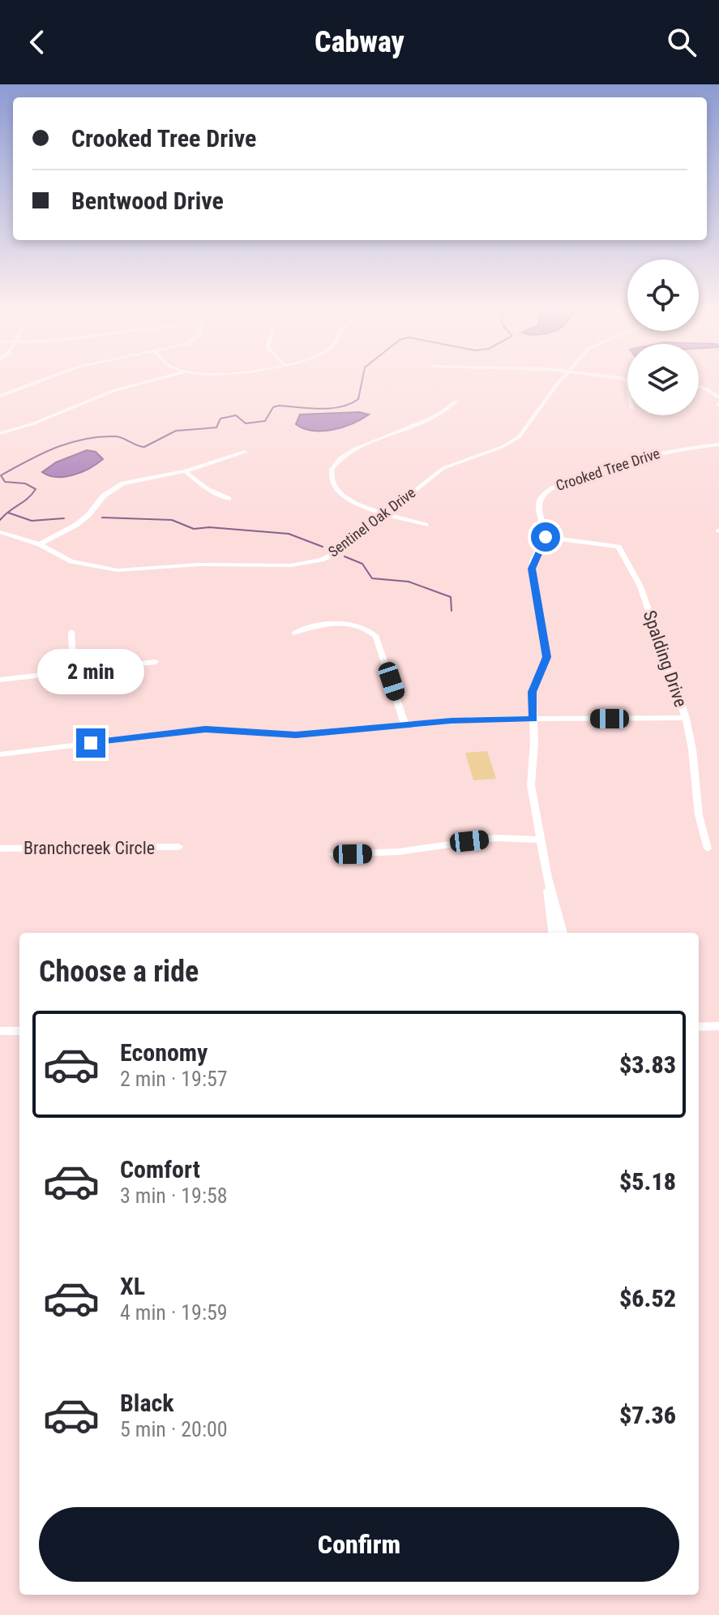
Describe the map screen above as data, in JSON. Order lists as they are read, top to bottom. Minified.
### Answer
{"streets":{"street":["Crooked Tree Drive","Sentinel Oak Drive","Spalding Drive","Branchcreek Circle"]},"crossings":[["Crooked Tree Drive","Spalding Drive"]],"page":{"header":"Cabway","banner":["Crooked Tree Drive","Bentwood Drive"],"bubble":"2 min","heading":"Choose a ride","list":[{"name":"Economy","note":"2 min · 19:57","value":"$3.83"},{"name":"Comfort","note":"3 min · 19:58","value":"$5.18"},{"name":"XL","note":"4 min · 19:59","value":"$6.52"},{"name":"Black","note":"5 min · 20:00","value":"$7.36"}],"buttons":"Confirm"}}
